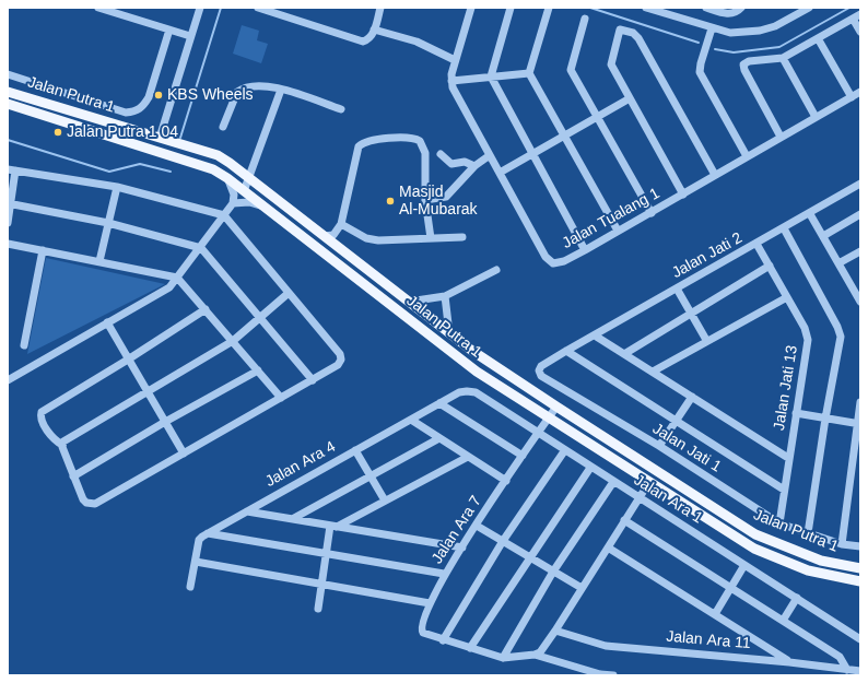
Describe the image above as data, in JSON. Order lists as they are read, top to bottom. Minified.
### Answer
{"streets":{"main road":["Jalan Putra 1"],"street":["Jalan Tualang 1","Jalan Jati 2","Jalan Jati 13","Jalan Jati 1","Jalan Ara 4","Jalan Ara 1","Jalan Ara 7","Jalan Ara 11"]},"crossings":[["Jalan Putra 1","Jalan Ara 7"],["Jalan Jati 2","Jalan Jati 13"],["Jalan Jati 2","Jalan Jati 1"],["Jalan Jati 13","Jalan Jati 1"],["Jalan Ara 4","Jalan Ara 1"],["Jalan Ara 1","Jalan Ara 7"]],"places":["KBS Wheels","Jalan Putra 1 04","Masjid Al-Mubarak"]}
